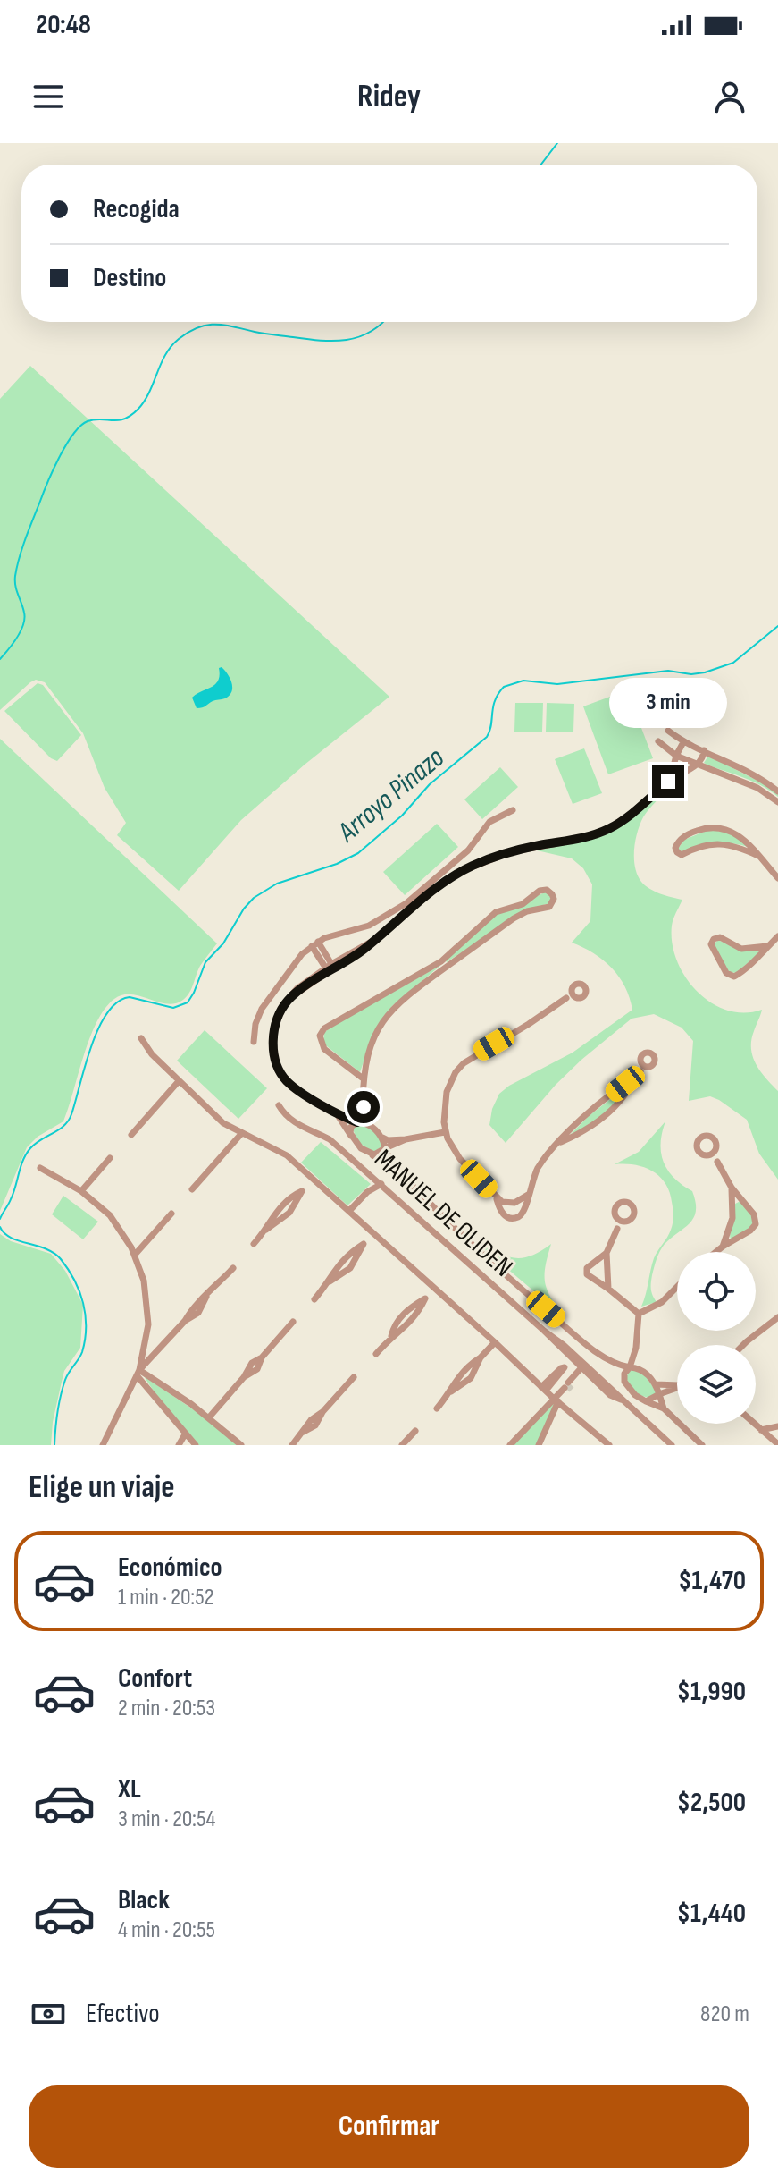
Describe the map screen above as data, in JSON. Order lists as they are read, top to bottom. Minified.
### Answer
{"streets":{"street":["MANUEL DE OLIDEN"]},"water":["Arroyo Pinazo"],"page":{"status":"20:48","header":"Ridey","banner":["Recogida","Destino"],"bubble":"3 min","heading":"Elige un viaje","list":[{"name":"Económico","note":"1 min · 20:52","value":"$1,470"},{"name":"Confort","note":"2 min · 20:53","value":"$1,990"},{"name":"XL","note":"3 min · 20:54","value":"$2,500"},{"name":"Black","note":"4 min · 20:55","value":"$1,440"}],"pay":["Efectivo","820 m"],"buttons":"Confirmar"}}
